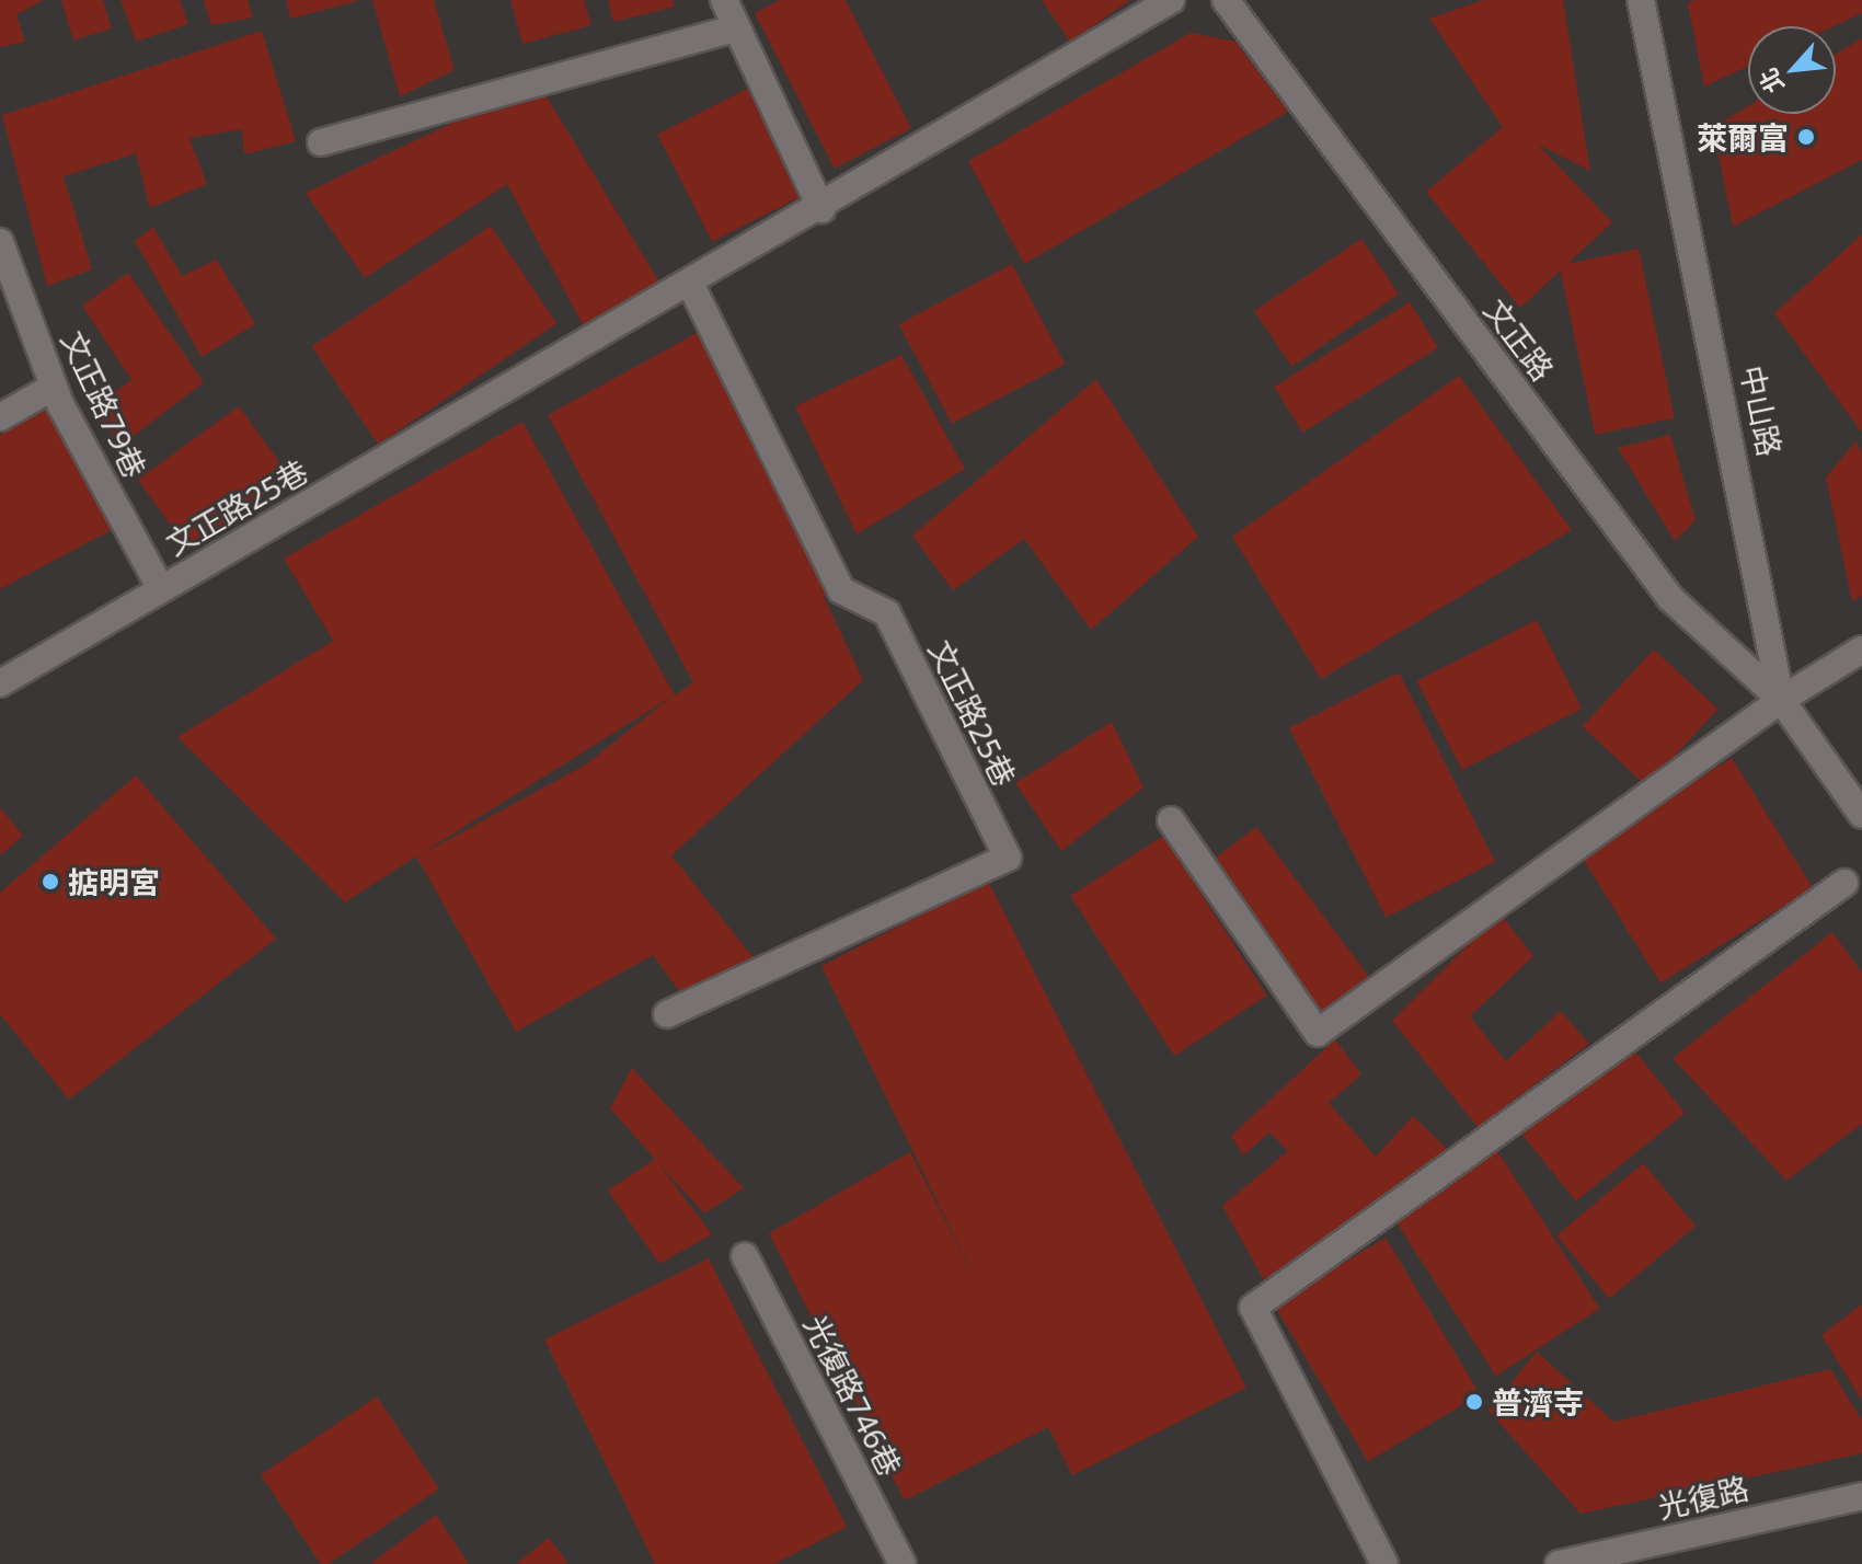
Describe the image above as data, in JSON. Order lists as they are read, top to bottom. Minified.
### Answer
{"streets":{"street":["文正路","文正路79巷","中山路","文正路25巷","光復路746巷","光復路"]},"crossings":[["文正路","中山路"],["文正路79巷","文正路25巷"]],"places":["萊爾富","掂明宮","普濟寺"],"north":"bottom left"}
